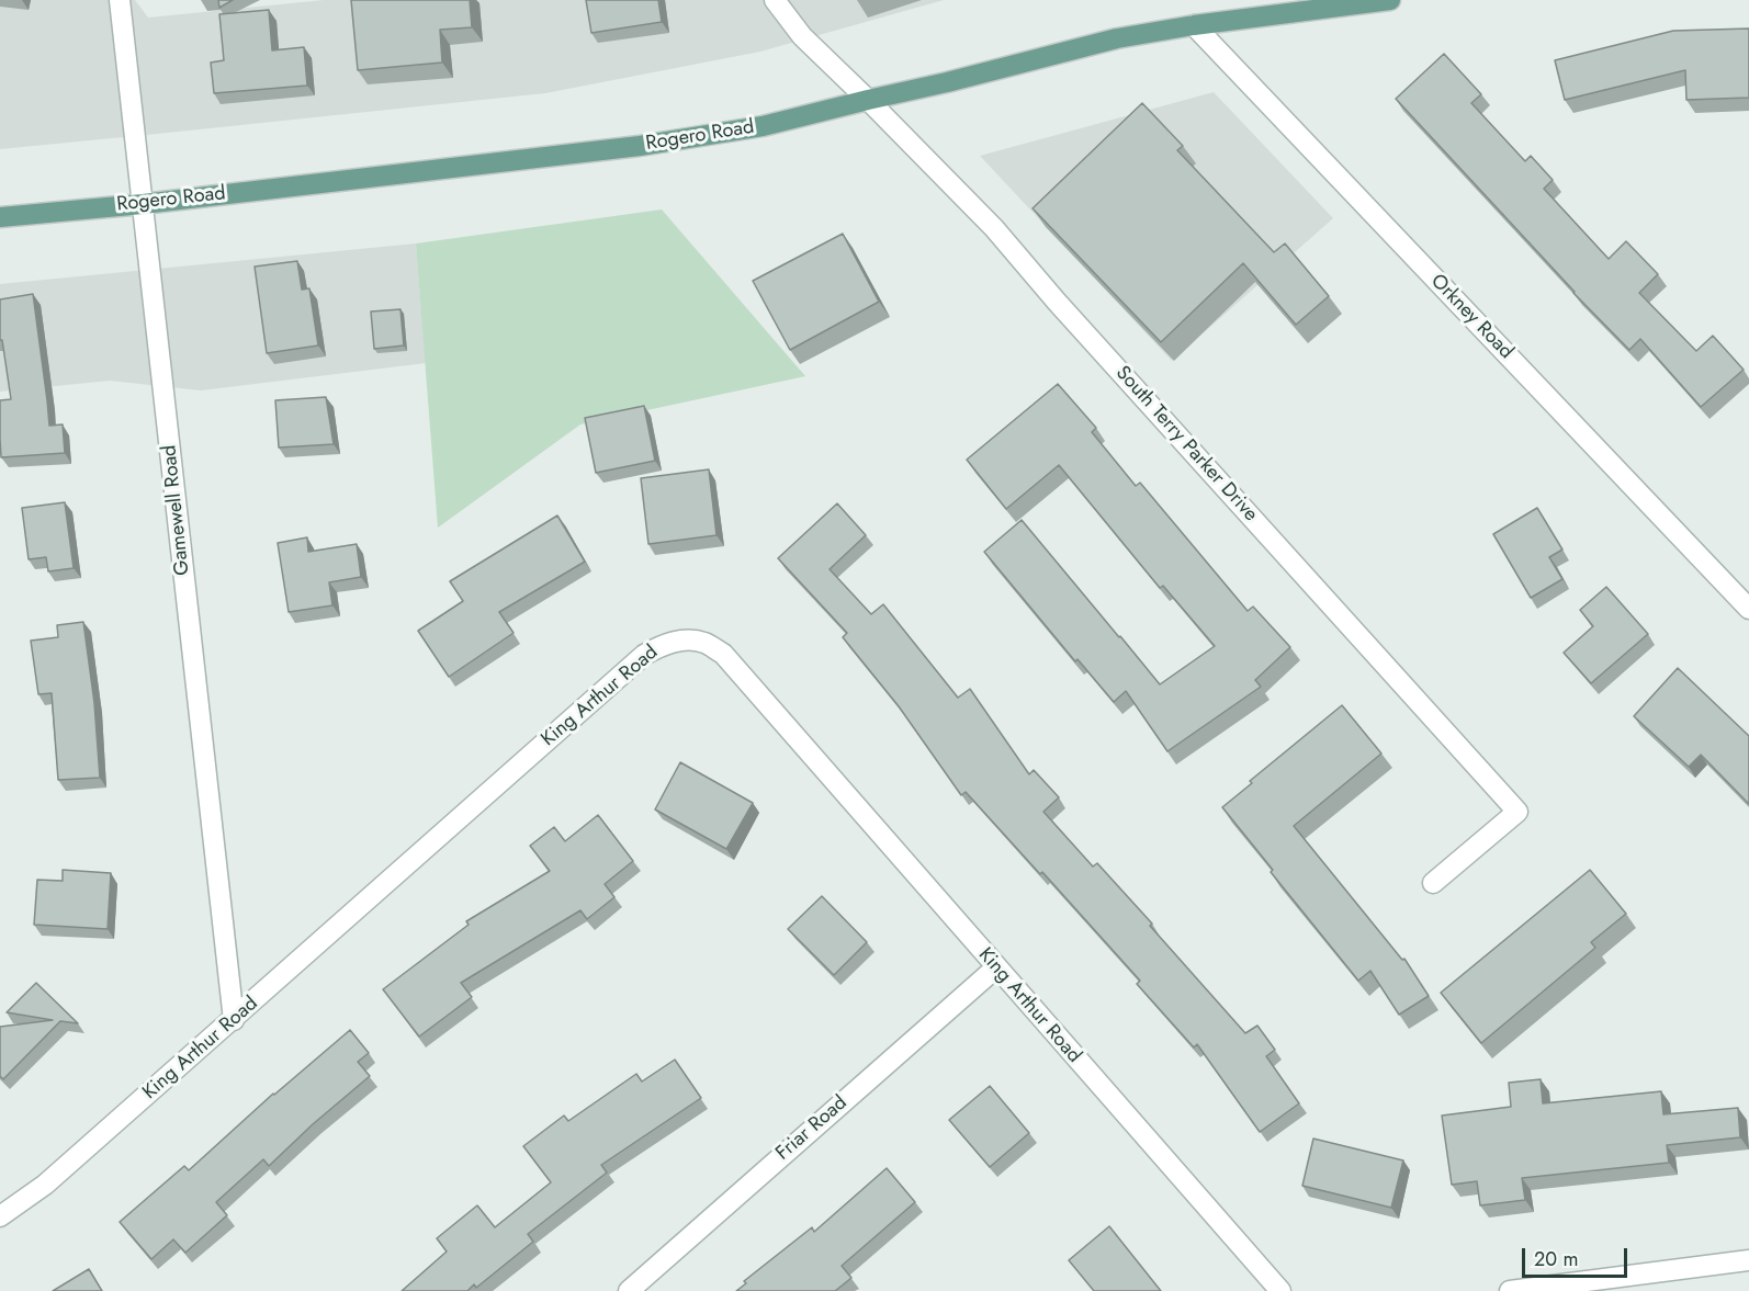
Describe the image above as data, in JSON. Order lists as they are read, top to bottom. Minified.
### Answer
{"streets":{"main road":["Rogero Road"],"street":["Orkney Road","South Terry Parker Drive","Gamewell Road","King Arthur Road","Friar Road"]},"crossings":[["Rogero Road","Orkney Road"],["Rogero Road","South Terry Parker Drive"],["Rogero Road","Gamewell Road"],["Gamewell Road","King Arthur Road"],["King Arthur Road","Friar Road"]],"scale_bar":"20 m"}
